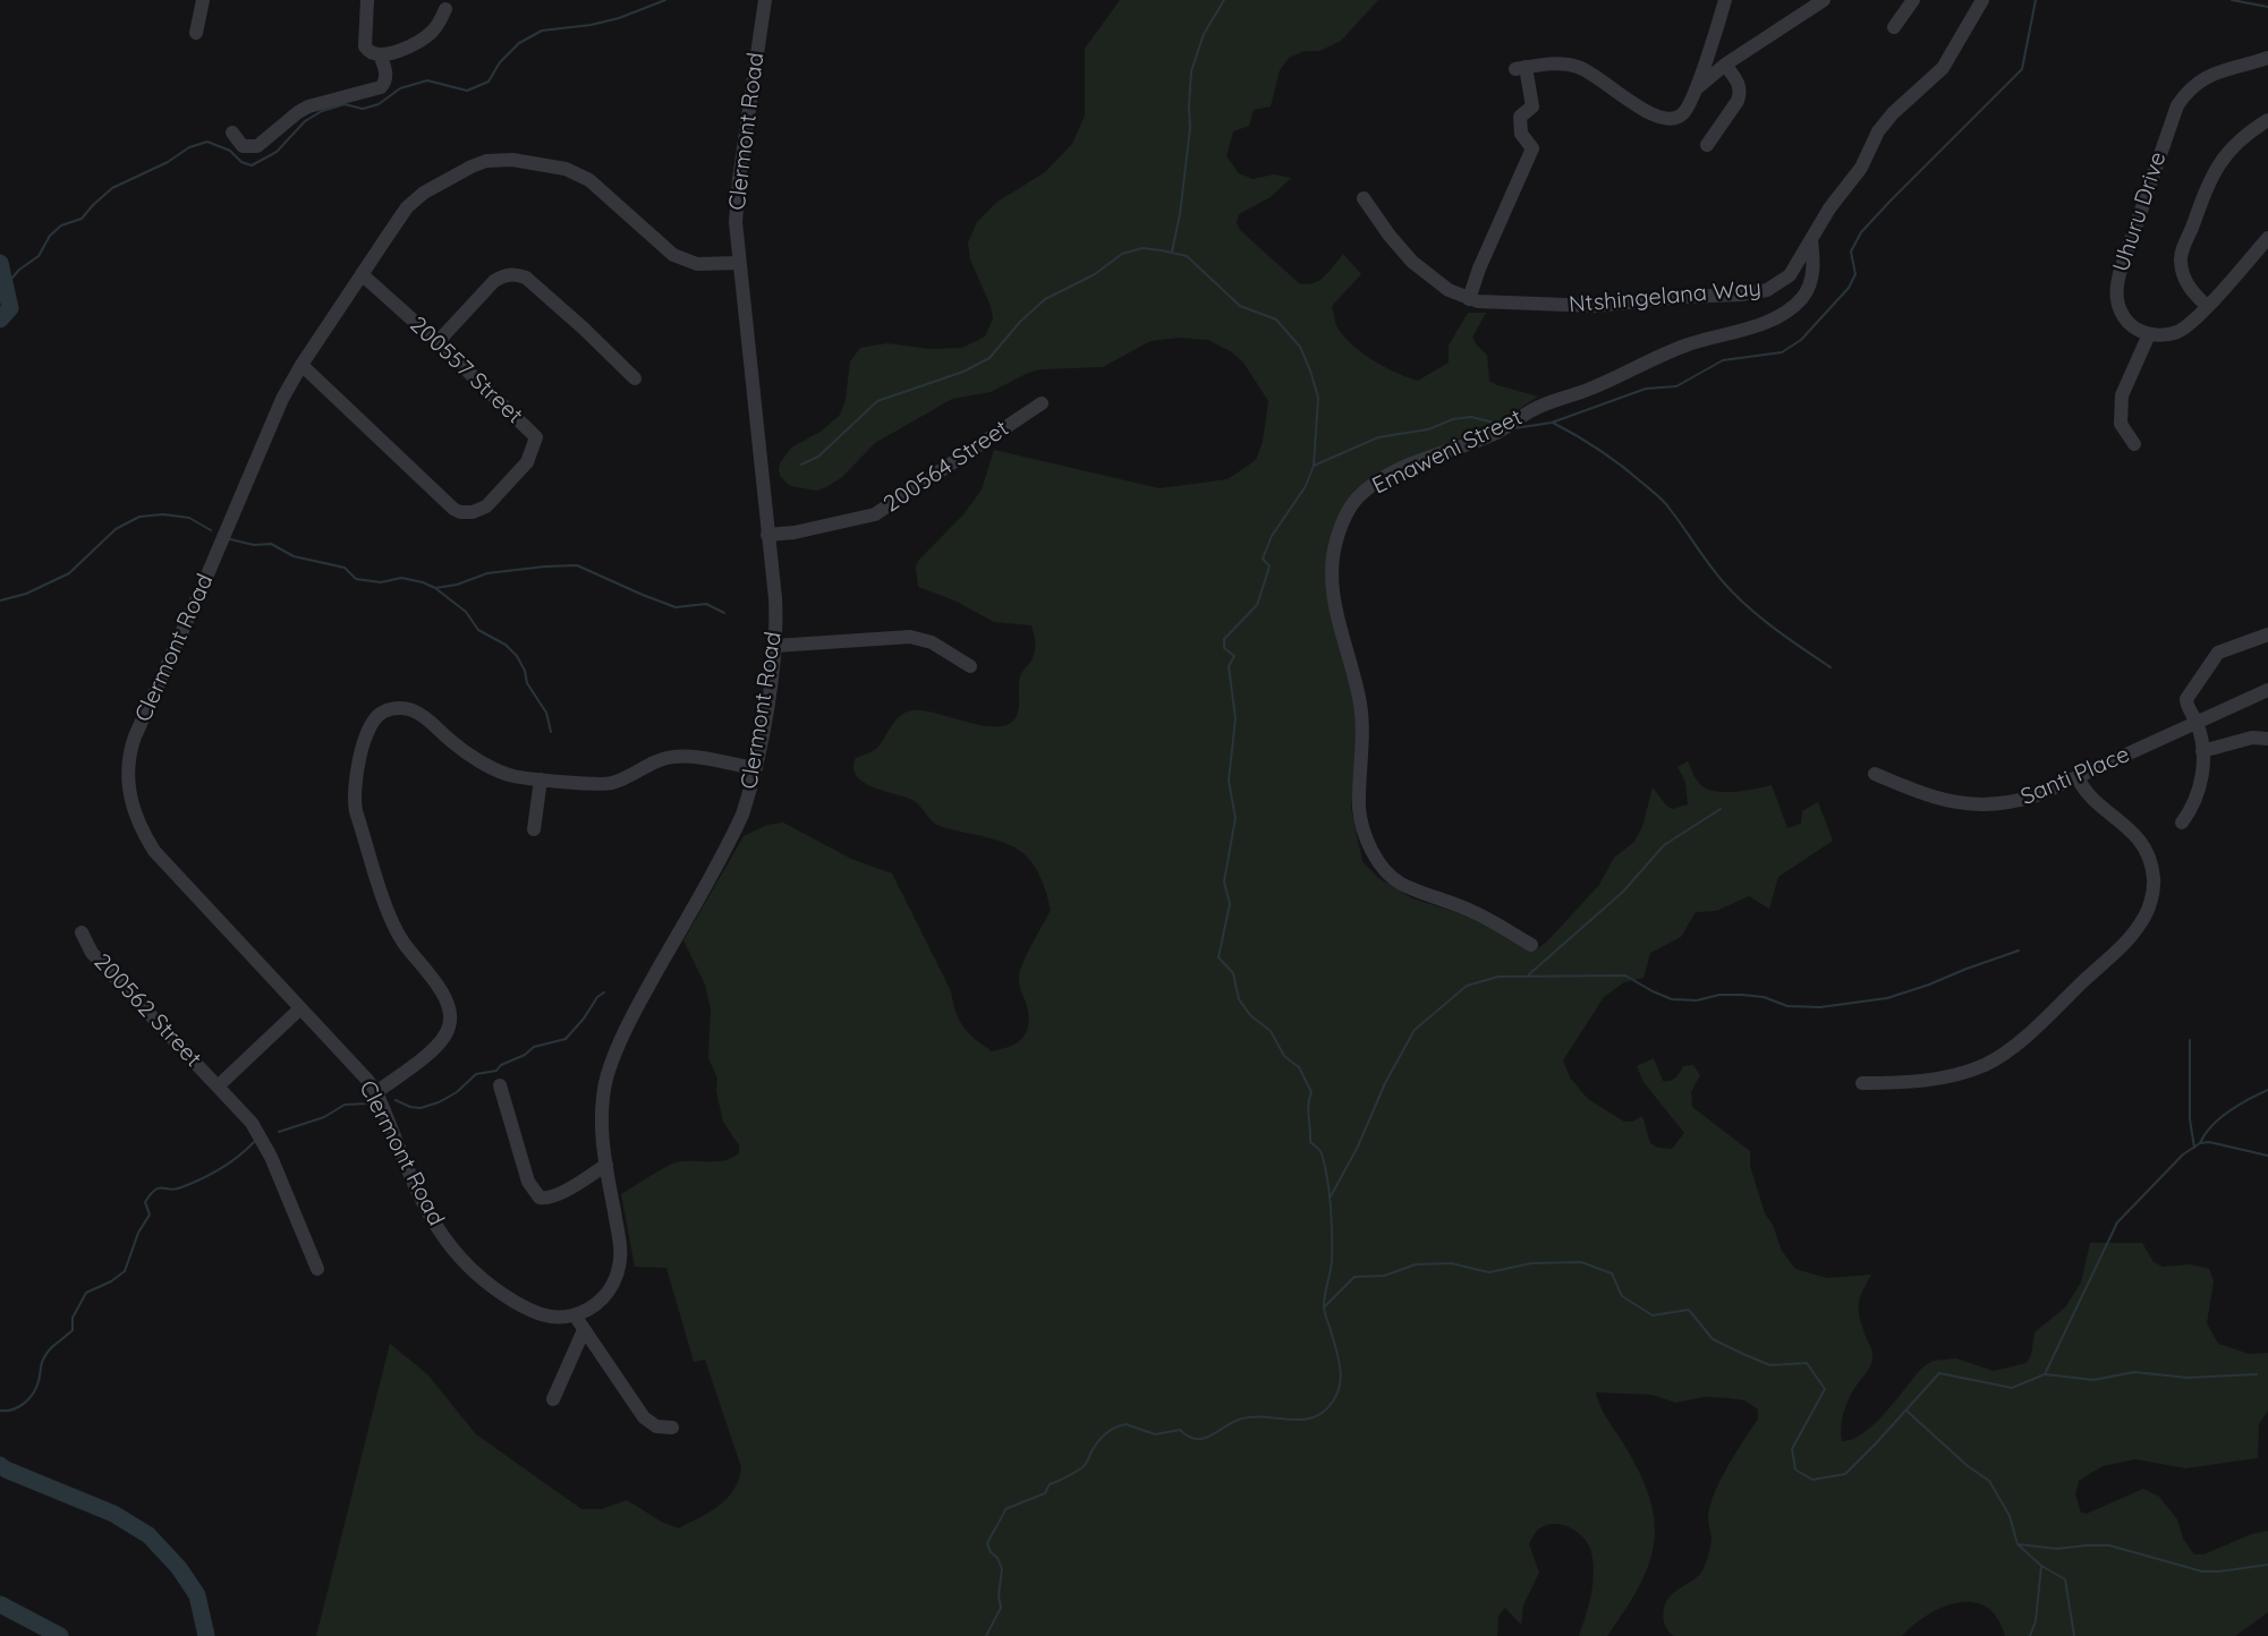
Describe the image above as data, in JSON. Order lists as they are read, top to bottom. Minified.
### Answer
{"streets":{"street":["Clermont Road","Uhuru Drive","Ntshingelana Way","200557 Street","Emaweni Street","200564 Street","Santi Place","200562 Street"]},"crossings":[["Clermont Road","200557 Street"],["Clermont Road","200564 Street"],["Clermont Road","200562 Street"],["Ntshingelana Way","Emaweni Street"]]}
